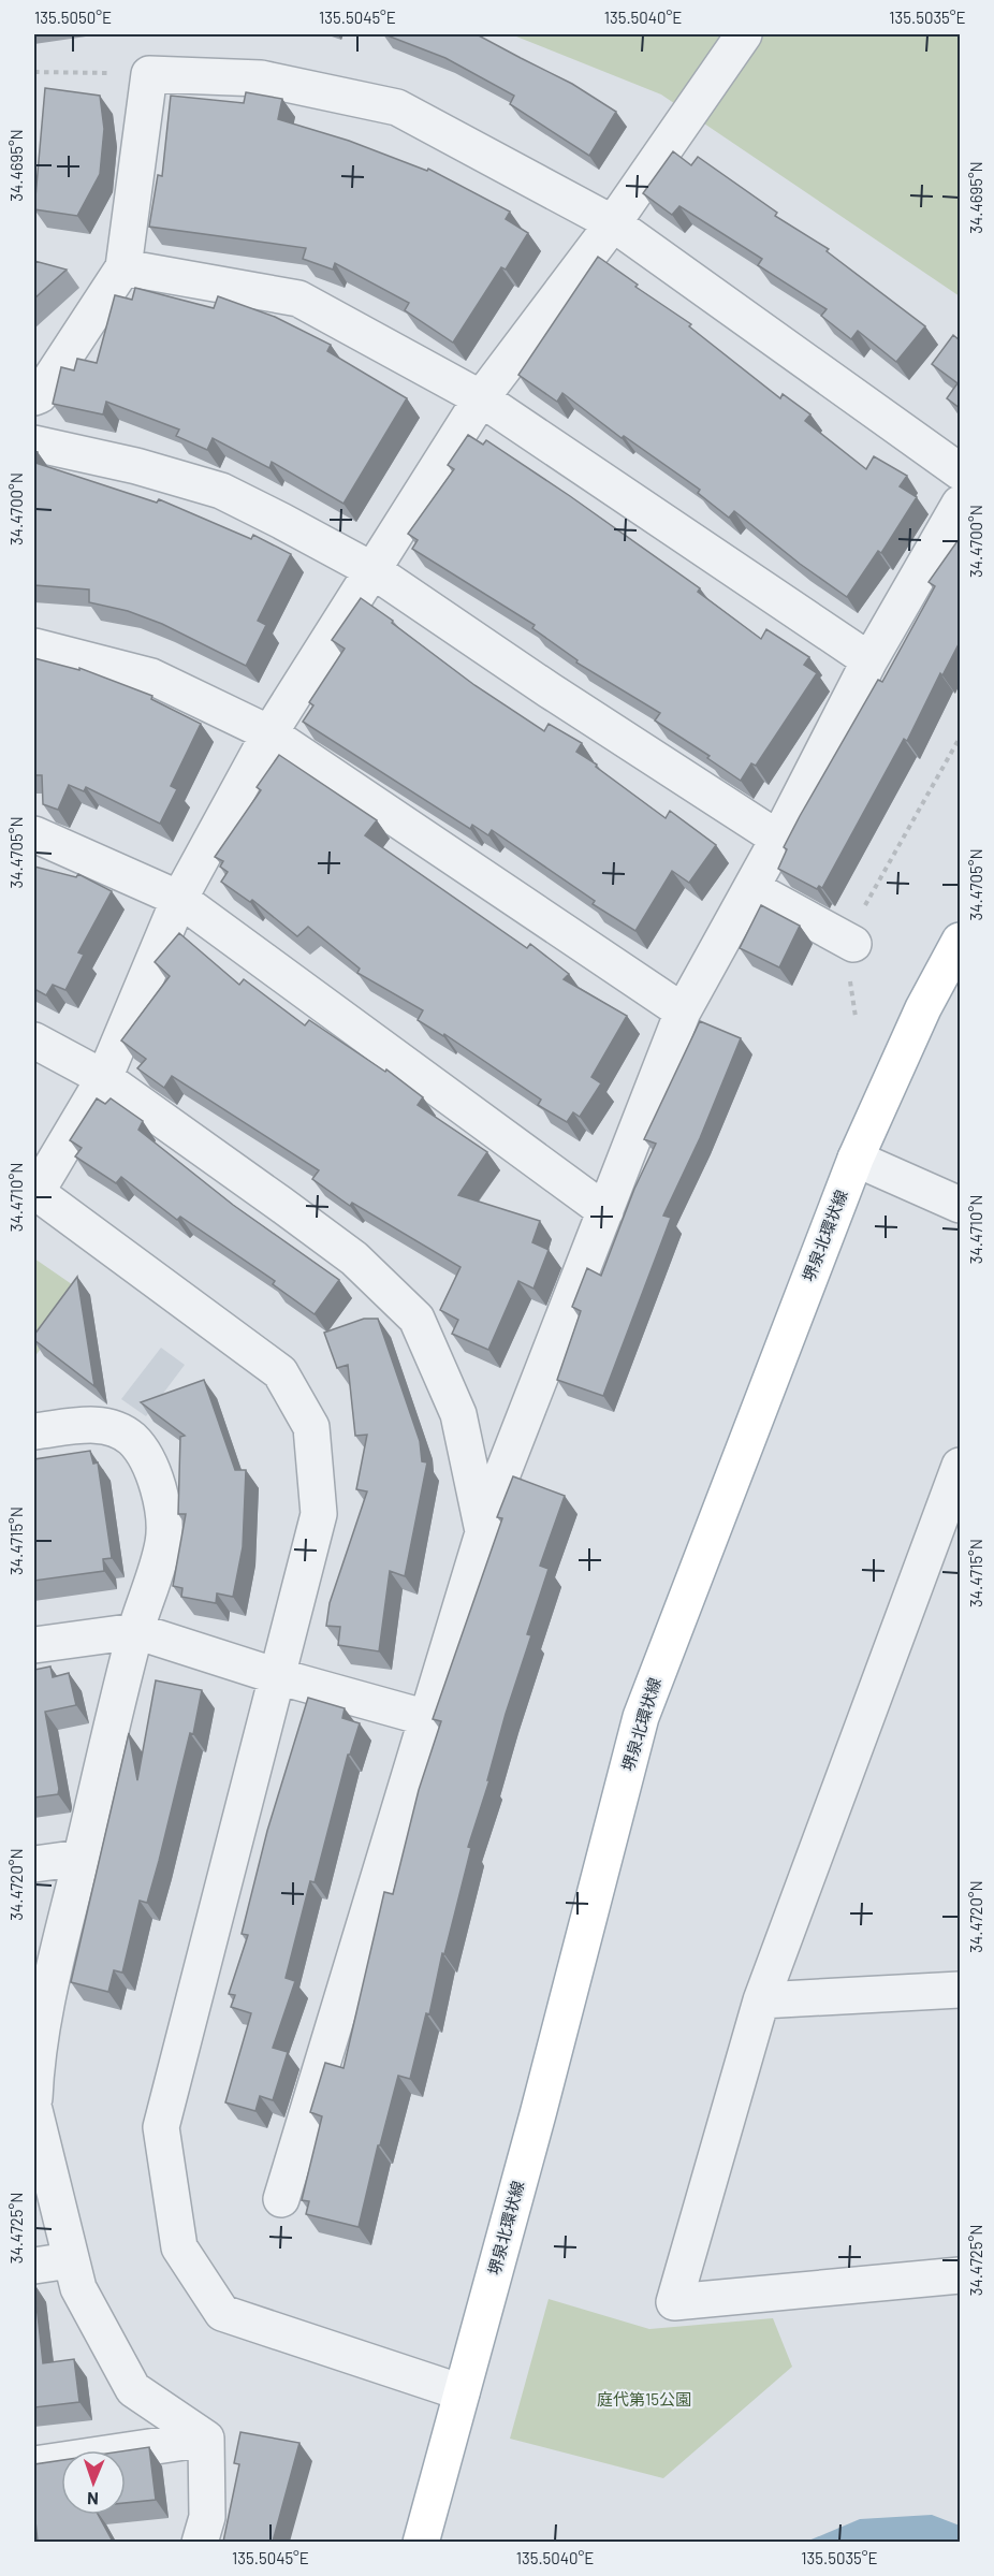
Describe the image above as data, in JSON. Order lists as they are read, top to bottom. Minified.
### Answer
{"streets":{"main road":["堺泉北環状線"]},"parks":["庭代第15公園"],"north":"bottom","coordinates":["135.5050°E","135.5045°E","135.5040°E","135.5035°E","34.4695°N","34.4700°N","34.4705°N","34.4710°N","34.4715°N","34.4720°N","34.4725°N"]}
